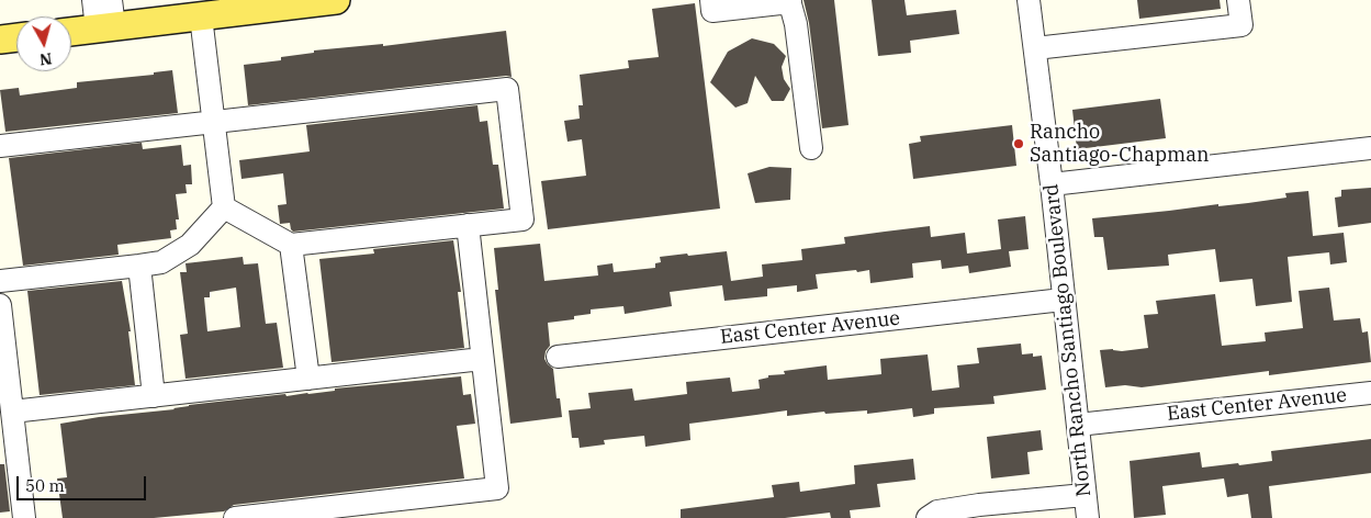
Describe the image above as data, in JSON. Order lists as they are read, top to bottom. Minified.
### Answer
{"streets":{"street":["East Center Avenue","North Rancho Santiago Boulevard"]},"crossings":[["East Center Avenue","North Rancho Santiago Boulevard"]],"places":["Rancho Santiago-Chapman"],"scale_bar":"50 m","north":"bottom"}
